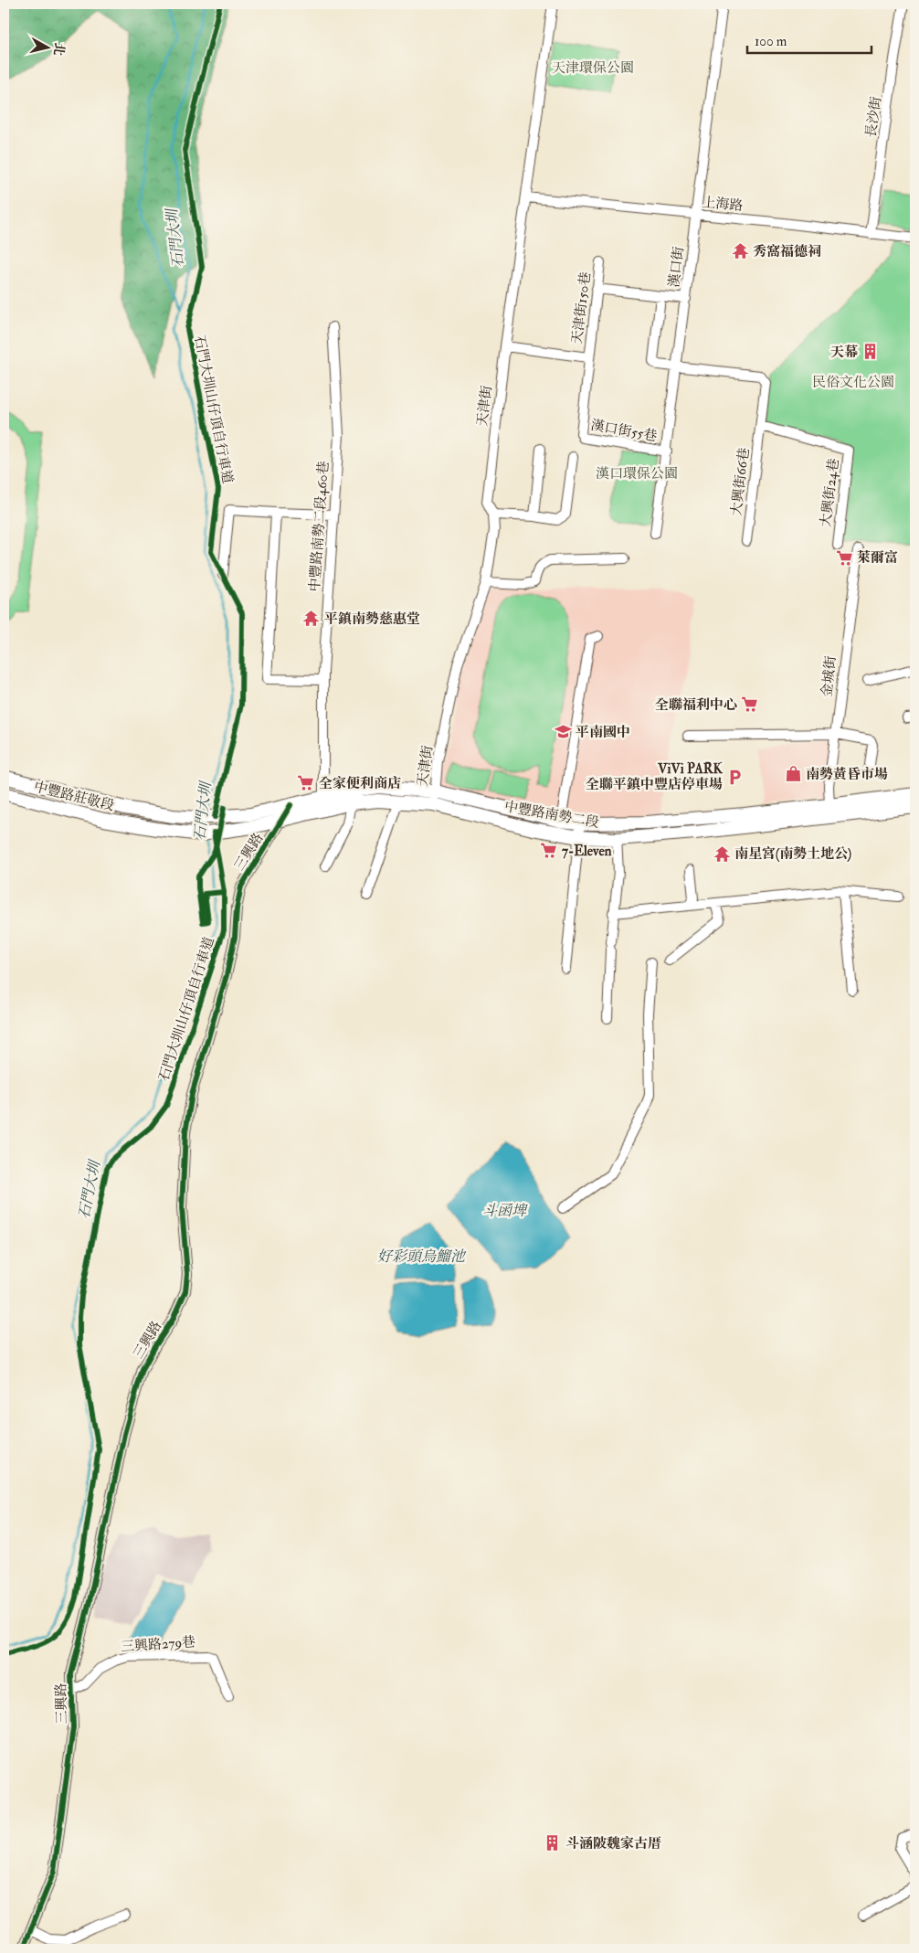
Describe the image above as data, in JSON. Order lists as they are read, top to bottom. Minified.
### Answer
{"streets":{"main road":["中豐路莊敬段","中豐路南勢二段"],"street":["長沙街","上海路","漢口街","天津街150巷","天津街","漢口街55巷","大興街66巷","大興街24巷","中豐路南勢二段460巷","金城街","三興路","三興路279巷"],"cycle path":["石門大圳山仔頂自行車道"]},"crossings":[["長沙街","上海路"],["上海路","漢口街"],["上海路","天津街"],["漢口街","漢口街55巷"],["漢口街","大興街66巷"],["天津街150巷","天津街"],["天津街150巷","漢口街55巷"],["天津街","中豐路南勢二段"],["大興街66巷","大興街24巷"],["中豐路南勢二段460巷","中豐路南勢二段"],["金城街","中豐路南勢二段"],["中豐路莊敬段","中豐路南勢二段"],["中豐路南勢二段","三興路"],["三興路","三興路279巷"]],"water":["石門大圳","斗函埤","好彩頭烏鰡池"],"parks":["天津環保公園","民俗文化公園","漢口環保公園"],"places":{"temple":["秀窩福德祠","平鎮南勢慈惠堂","南星宮(南勢土地公)"],"building":["天幕","斗涵陂魏家古厝"],"supermarket":["萊爾富","全聯福利中心","全家便利商店","7-Eleven"],"school or university":["平南國中"],"shop":["南勢黃昏市場"],"parking":["ViVi PARK 全聯平鎮中豐店停車場"]},"scale_bar":"100 m","north":"right"}
